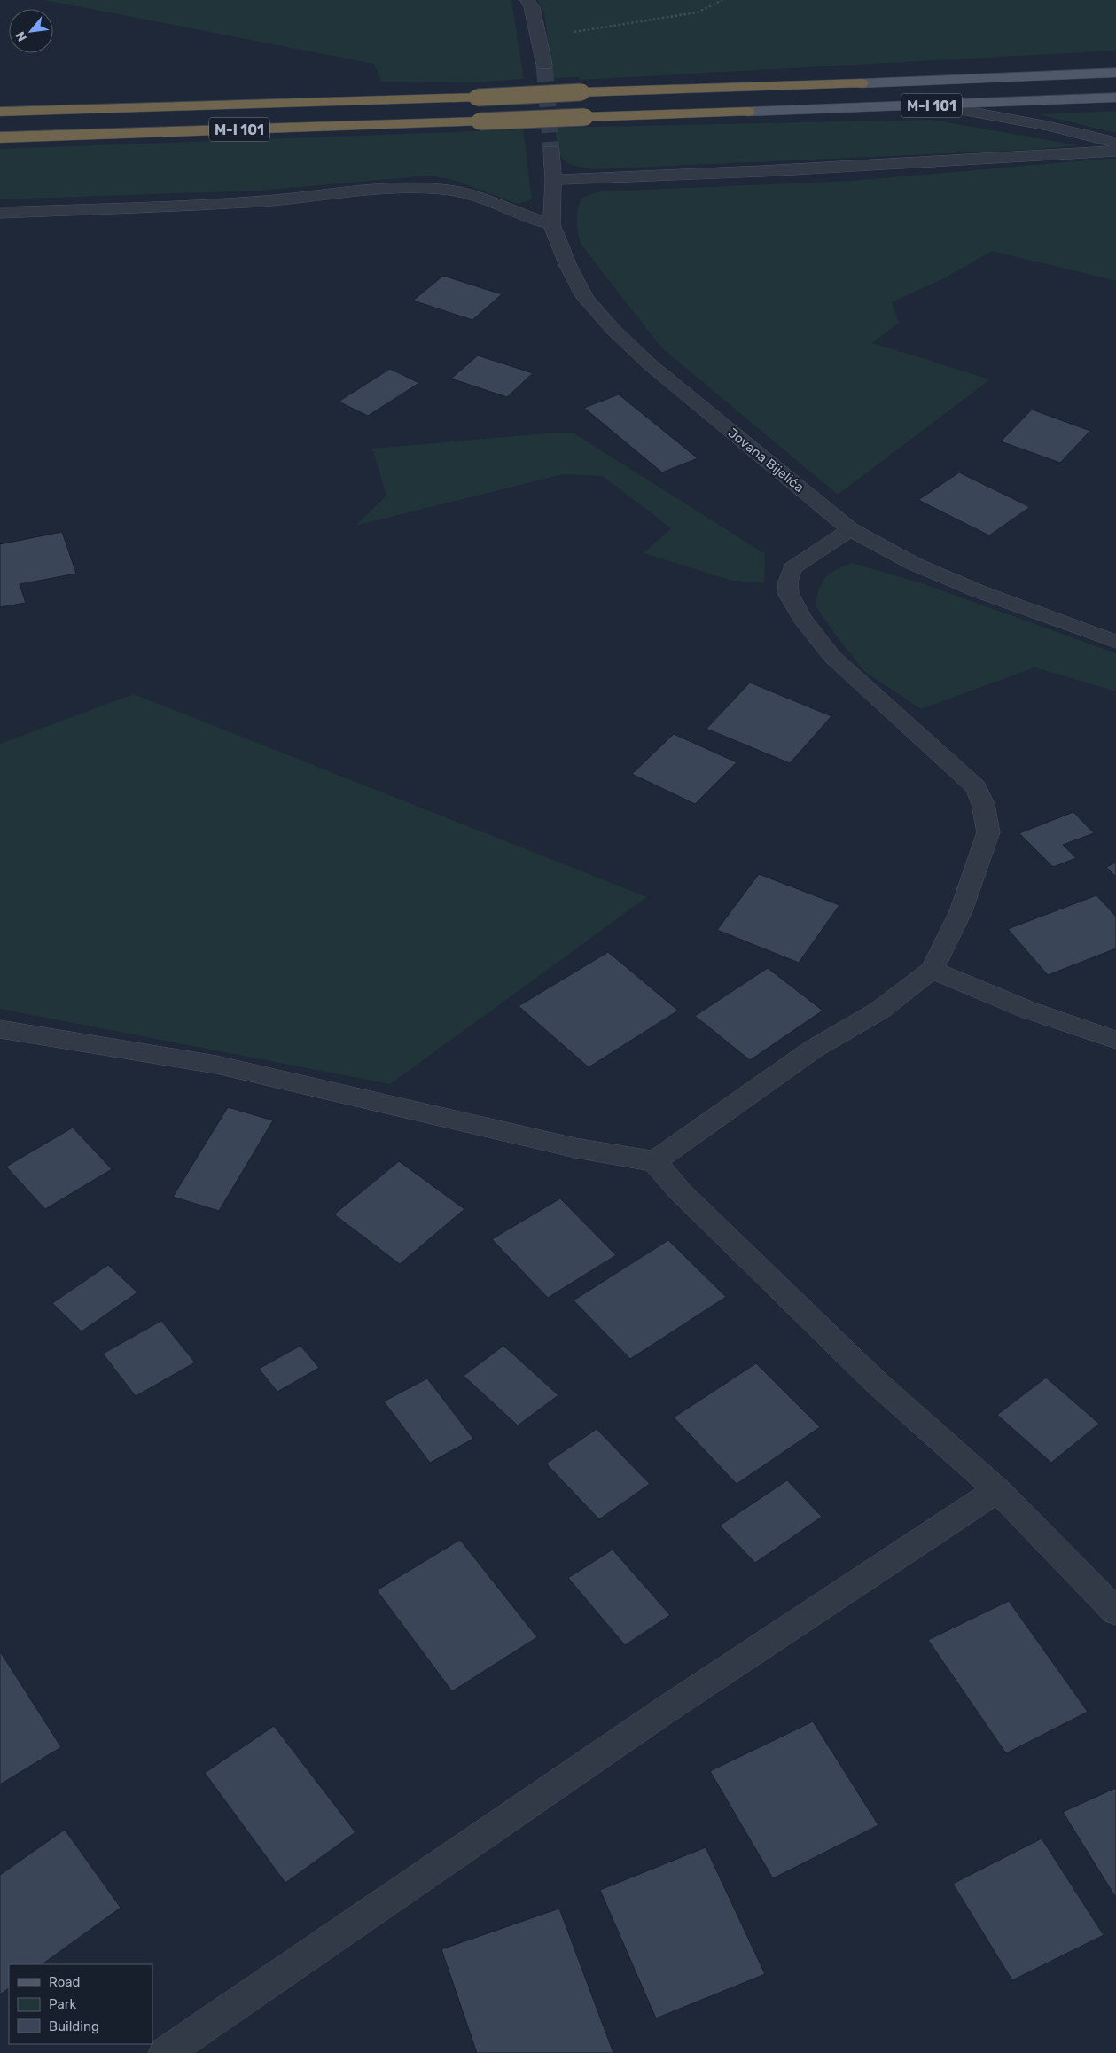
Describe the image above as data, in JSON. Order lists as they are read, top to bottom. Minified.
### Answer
{"streets":{"highway":["M-I 101"],"street":["Jovana Bijelića"]},"legend":["Road","Park","Building"],"north":"bottom left"}
